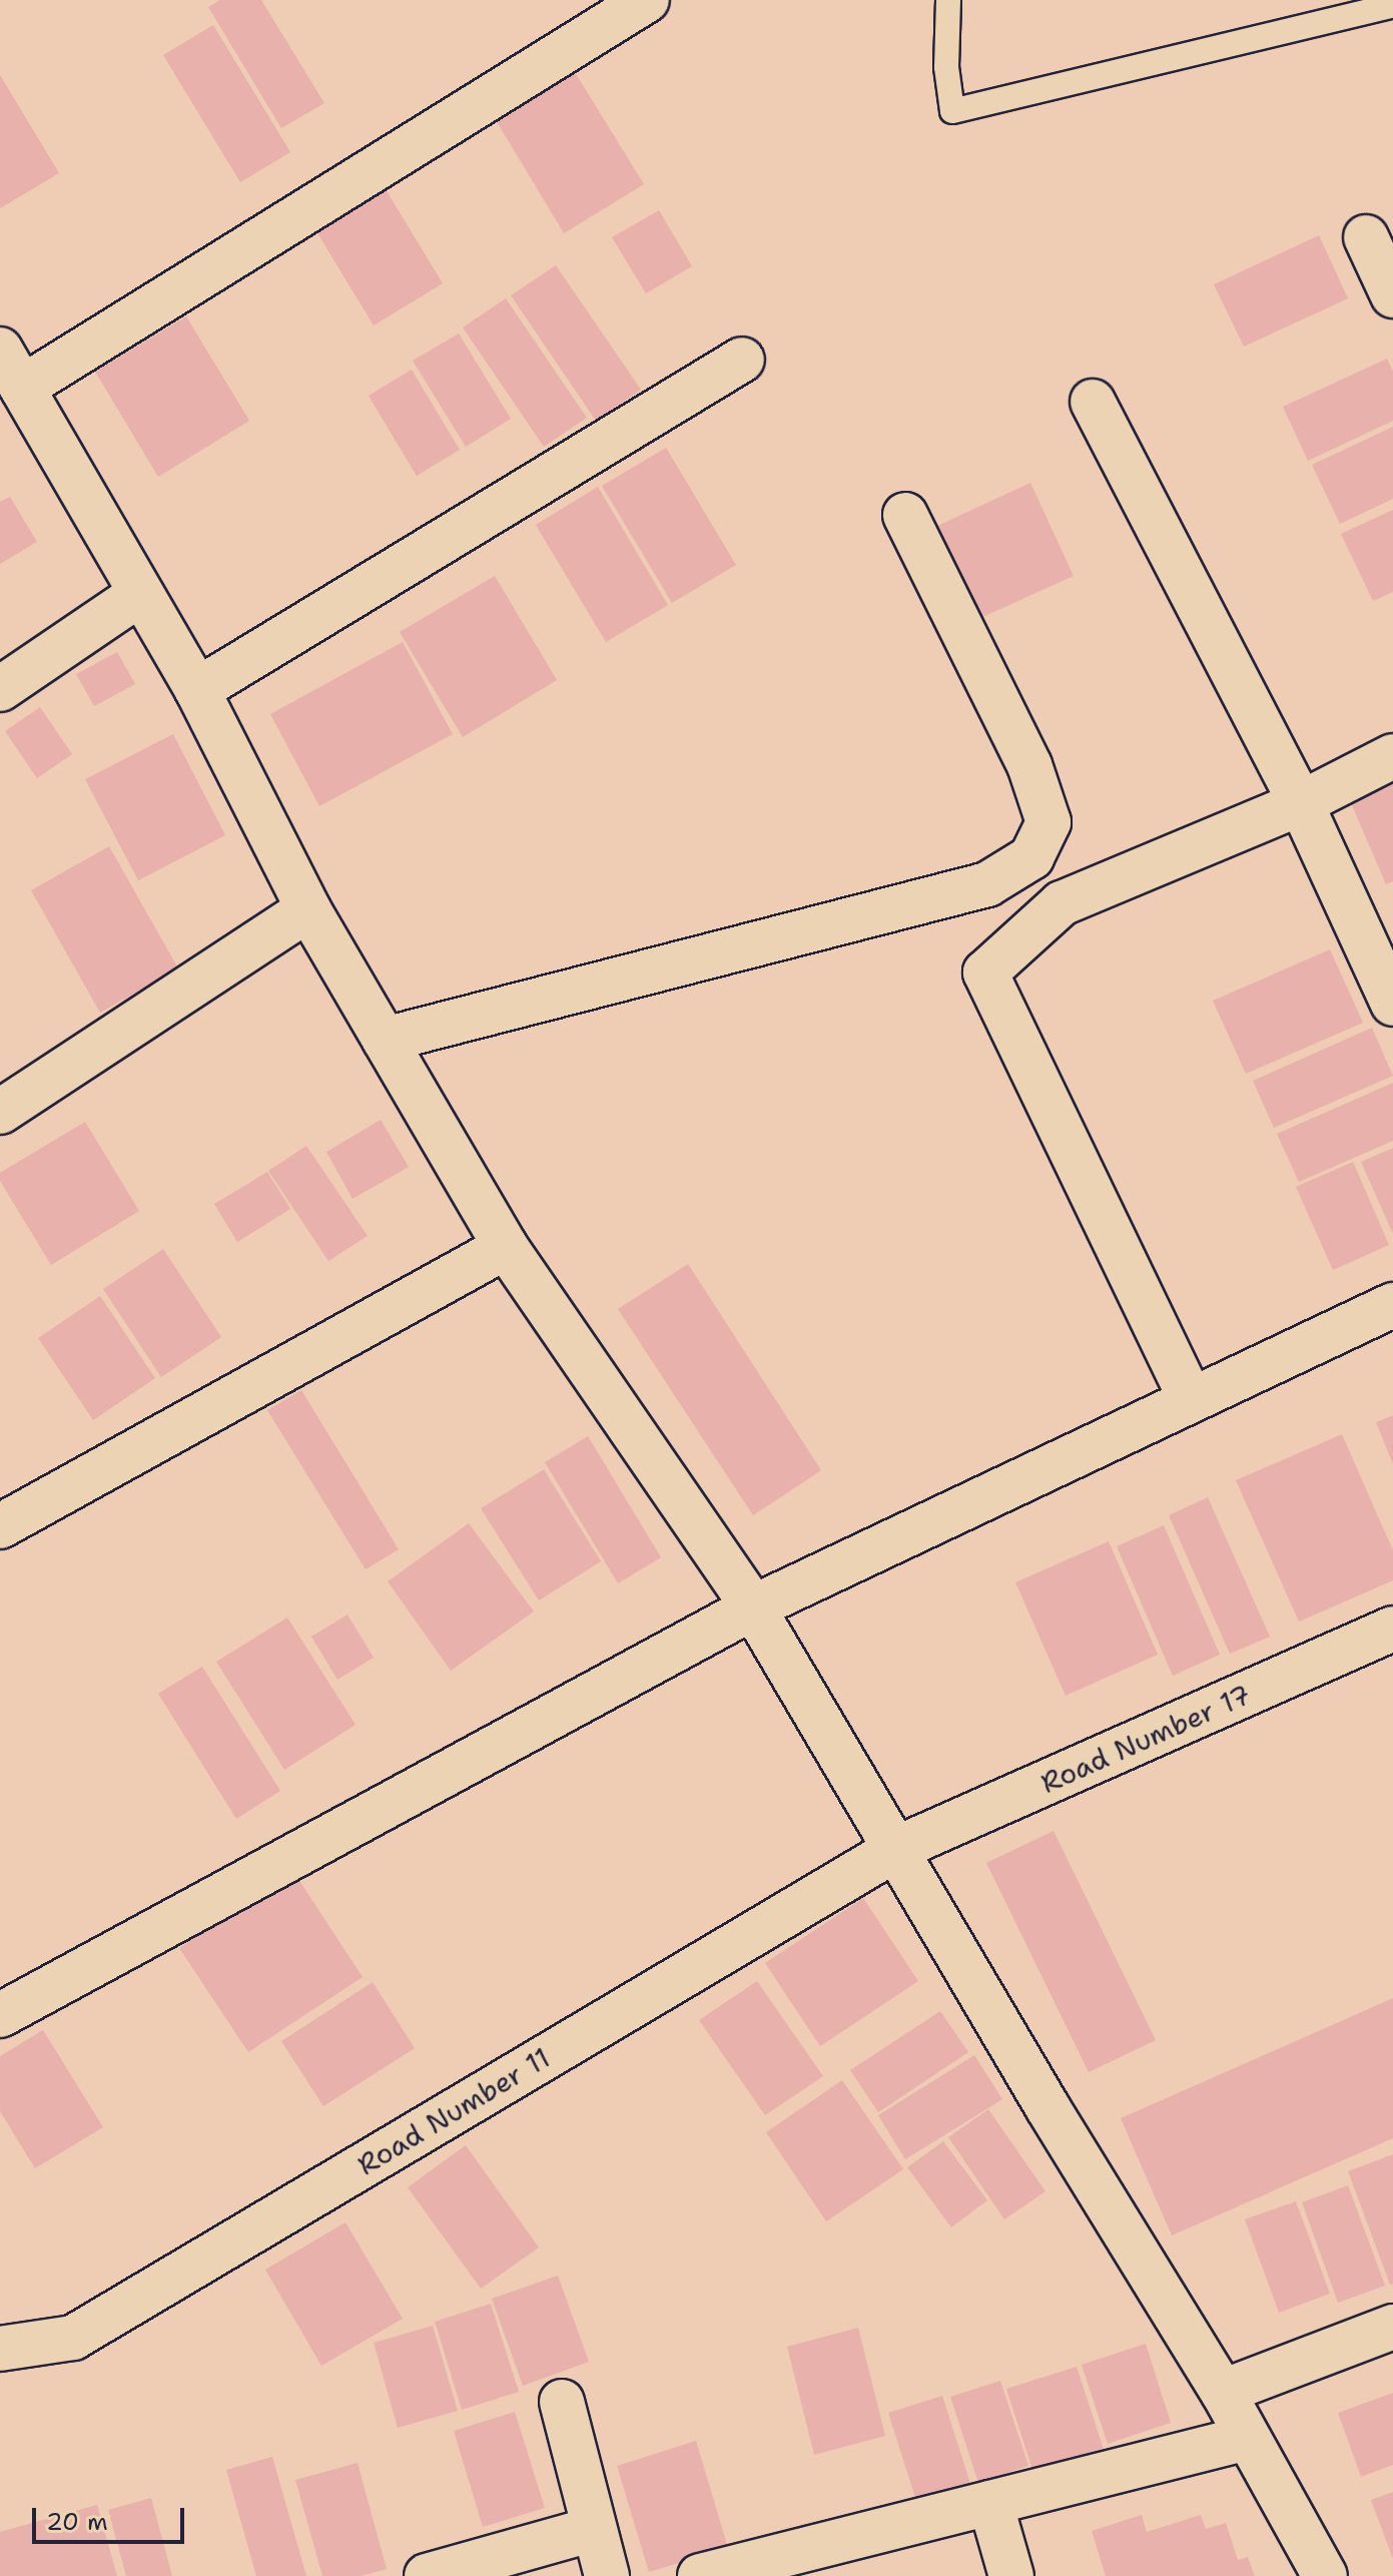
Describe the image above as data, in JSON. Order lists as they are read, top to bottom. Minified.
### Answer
{"streets":{"street":["Road Number 17","Road Number 11"]},"crossings":[["Road Number 17","Road Number 11"]],"scale_bar":"20 m"}
